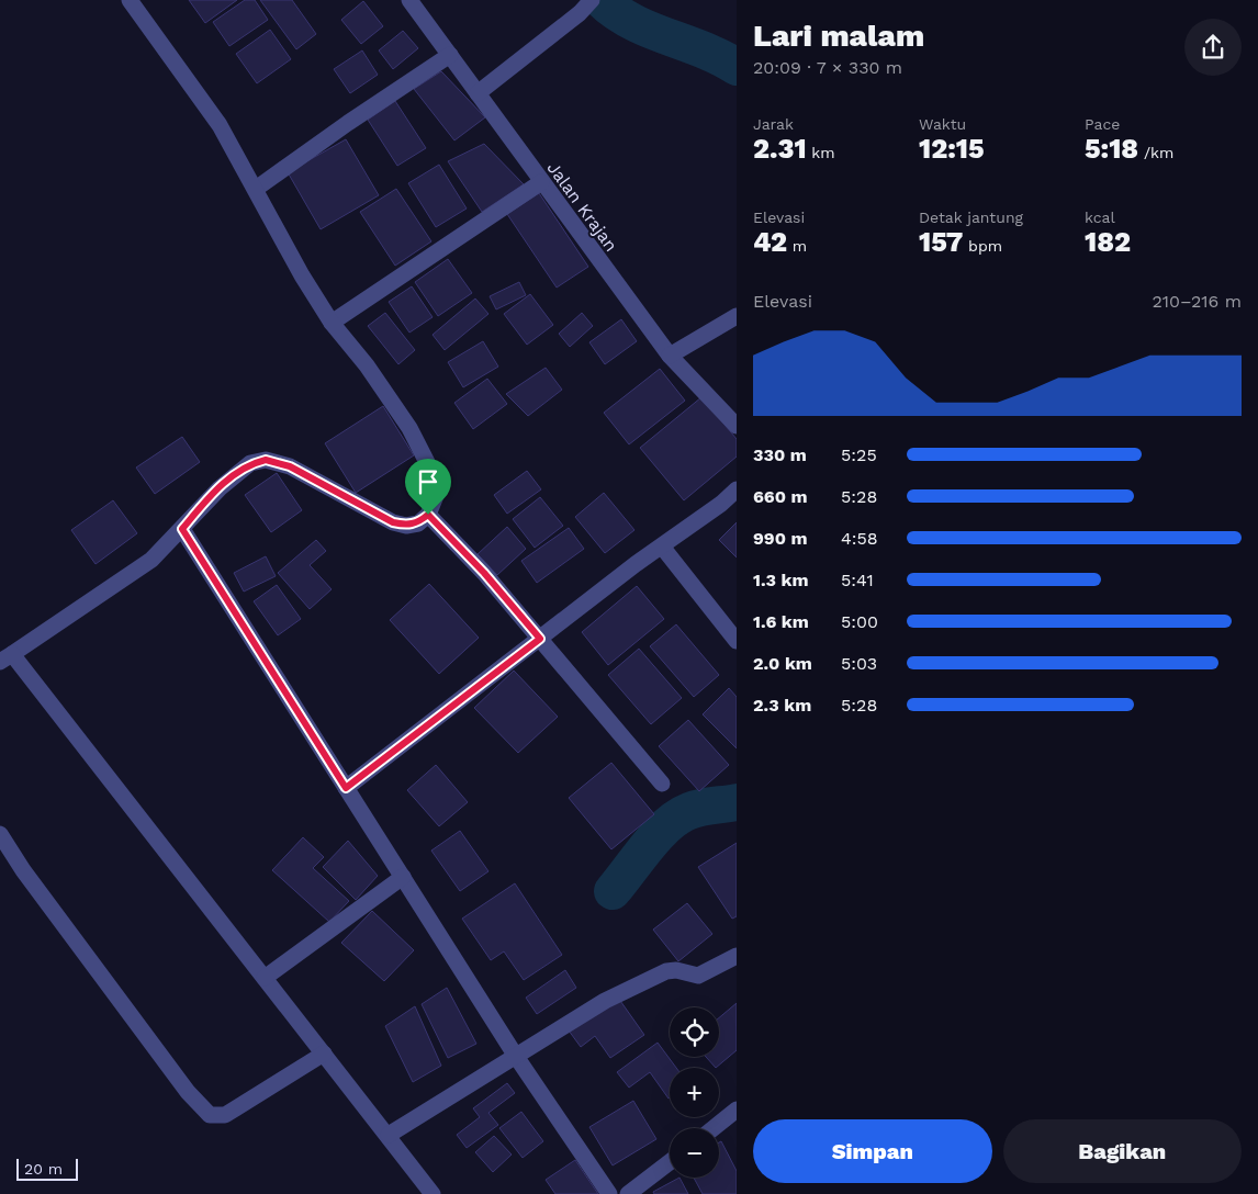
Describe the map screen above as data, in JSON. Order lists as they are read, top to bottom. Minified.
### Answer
{"streets":{"street":["Jalan Krajan"]},"scale_bar":"20 m","page":{"heading":["Lari malam","20:09 · 7 × 330 m"],"stats":[["Jarak","2.31 km"],["Waktu","12:15"],["Pace","5:18 /km"],["Elevasi","42 m"],["Detak jantung","157 bpm"],["kcal","182"]],"chart":["Elevasi","210–216 m"],"list":[{"name":"330 m","note":"5:25"},{"name":"660 m","note":"5:28"},{"name":"990 m","note":"4:58"},{"name":"1.3 km","note":"5:41"},{"name":"1.6 km","note":"5:00"},{"name":"2.0 km","note":"5:03"},{"name":"2.3 km","note":"5:28"}],"map_buttons":["+","−"],"buttons":["Simpan","Bagikan"],"scale":"20 m"}}
